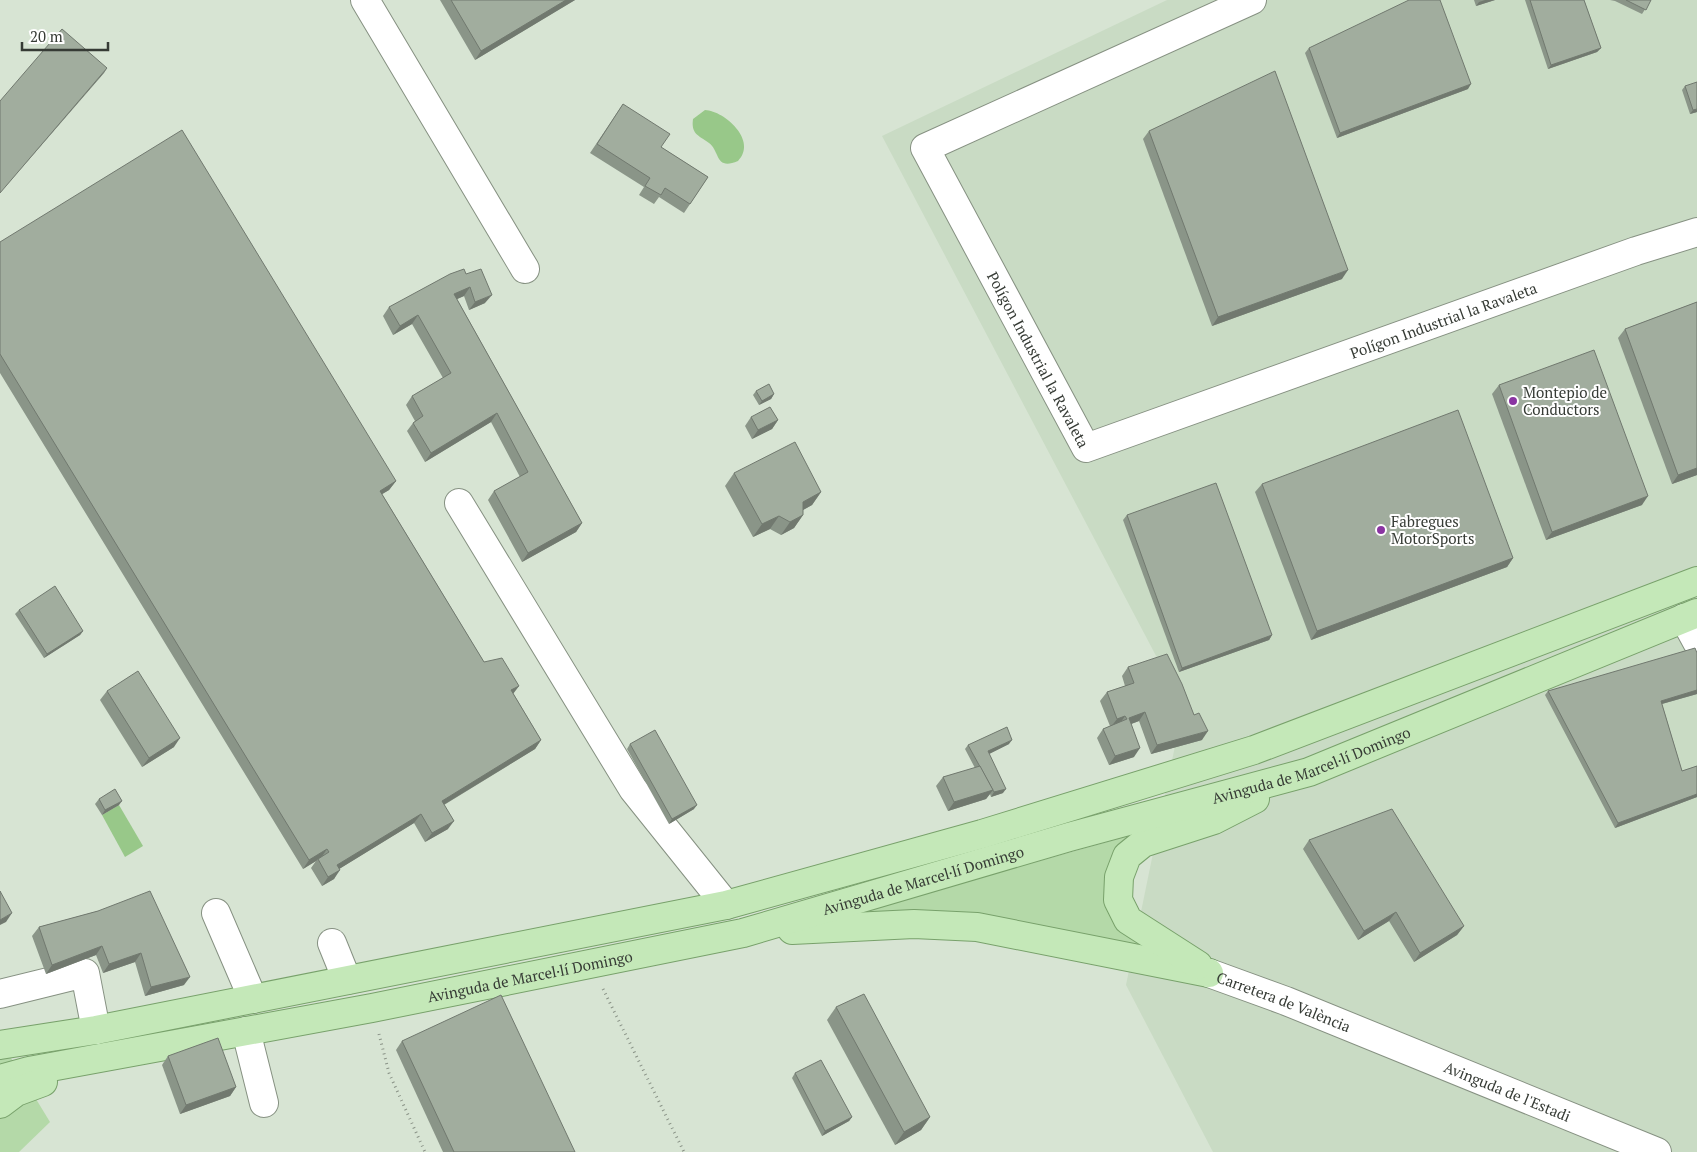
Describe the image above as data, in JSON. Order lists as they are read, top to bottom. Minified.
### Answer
{"streets":{"main road":["Avinguda de Marcel·lí Domingo"],"street":["Polígon Industrial la Ravaleta","Carretera de València","Avinguda de l'Estadi"]},"crossings":[["Carretera de València","Avinguda de l'Estadi"]],"places":["Montepio de Conductors","Fabregues MotorSports"],"scale_bar":"20 m"}
